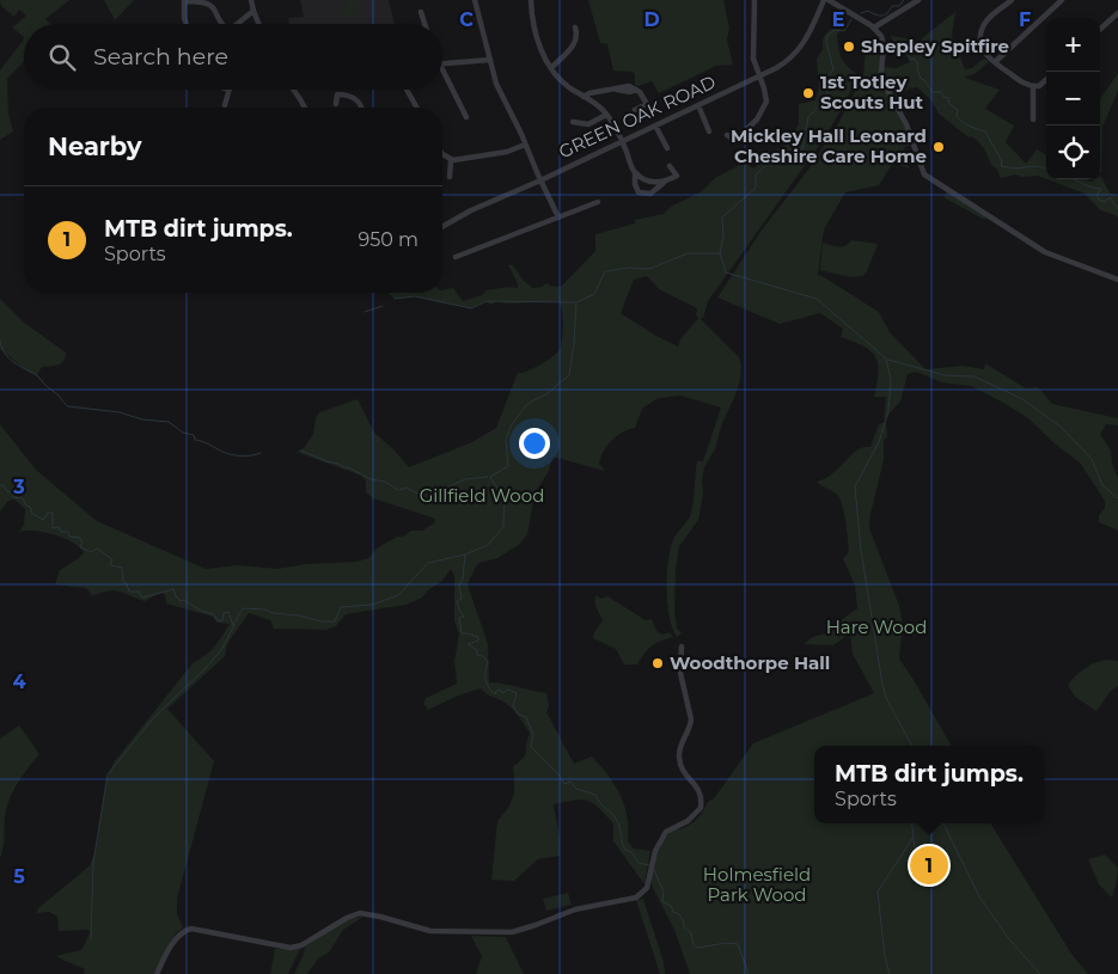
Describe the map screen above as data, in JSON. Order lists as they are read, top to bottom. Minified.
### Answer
{"streets":{"street":["GREEN OAK ROAD"]},"parks":["Gillfield Wood","Hare Wood","Holmesfield Park Wood"],"places":["Shepley Spitfire","1st Totley Scouts Hut","Mickley Hall Leonard Cheshire Care Home","Woodthorpe Hall"],"page":{"map_buttons":["+","−"],"search":"Search here","heading":"Nearby","list":[{"mark":"1","name":"MTB dirt jumps.","note":"Sports","value":"950 m"}],"popup":["MTB dirt jumps.","Sports"],"pins":"1"},"grid":{"columns":["C","D","E","F"],"rows":["3","4","5"]}}
